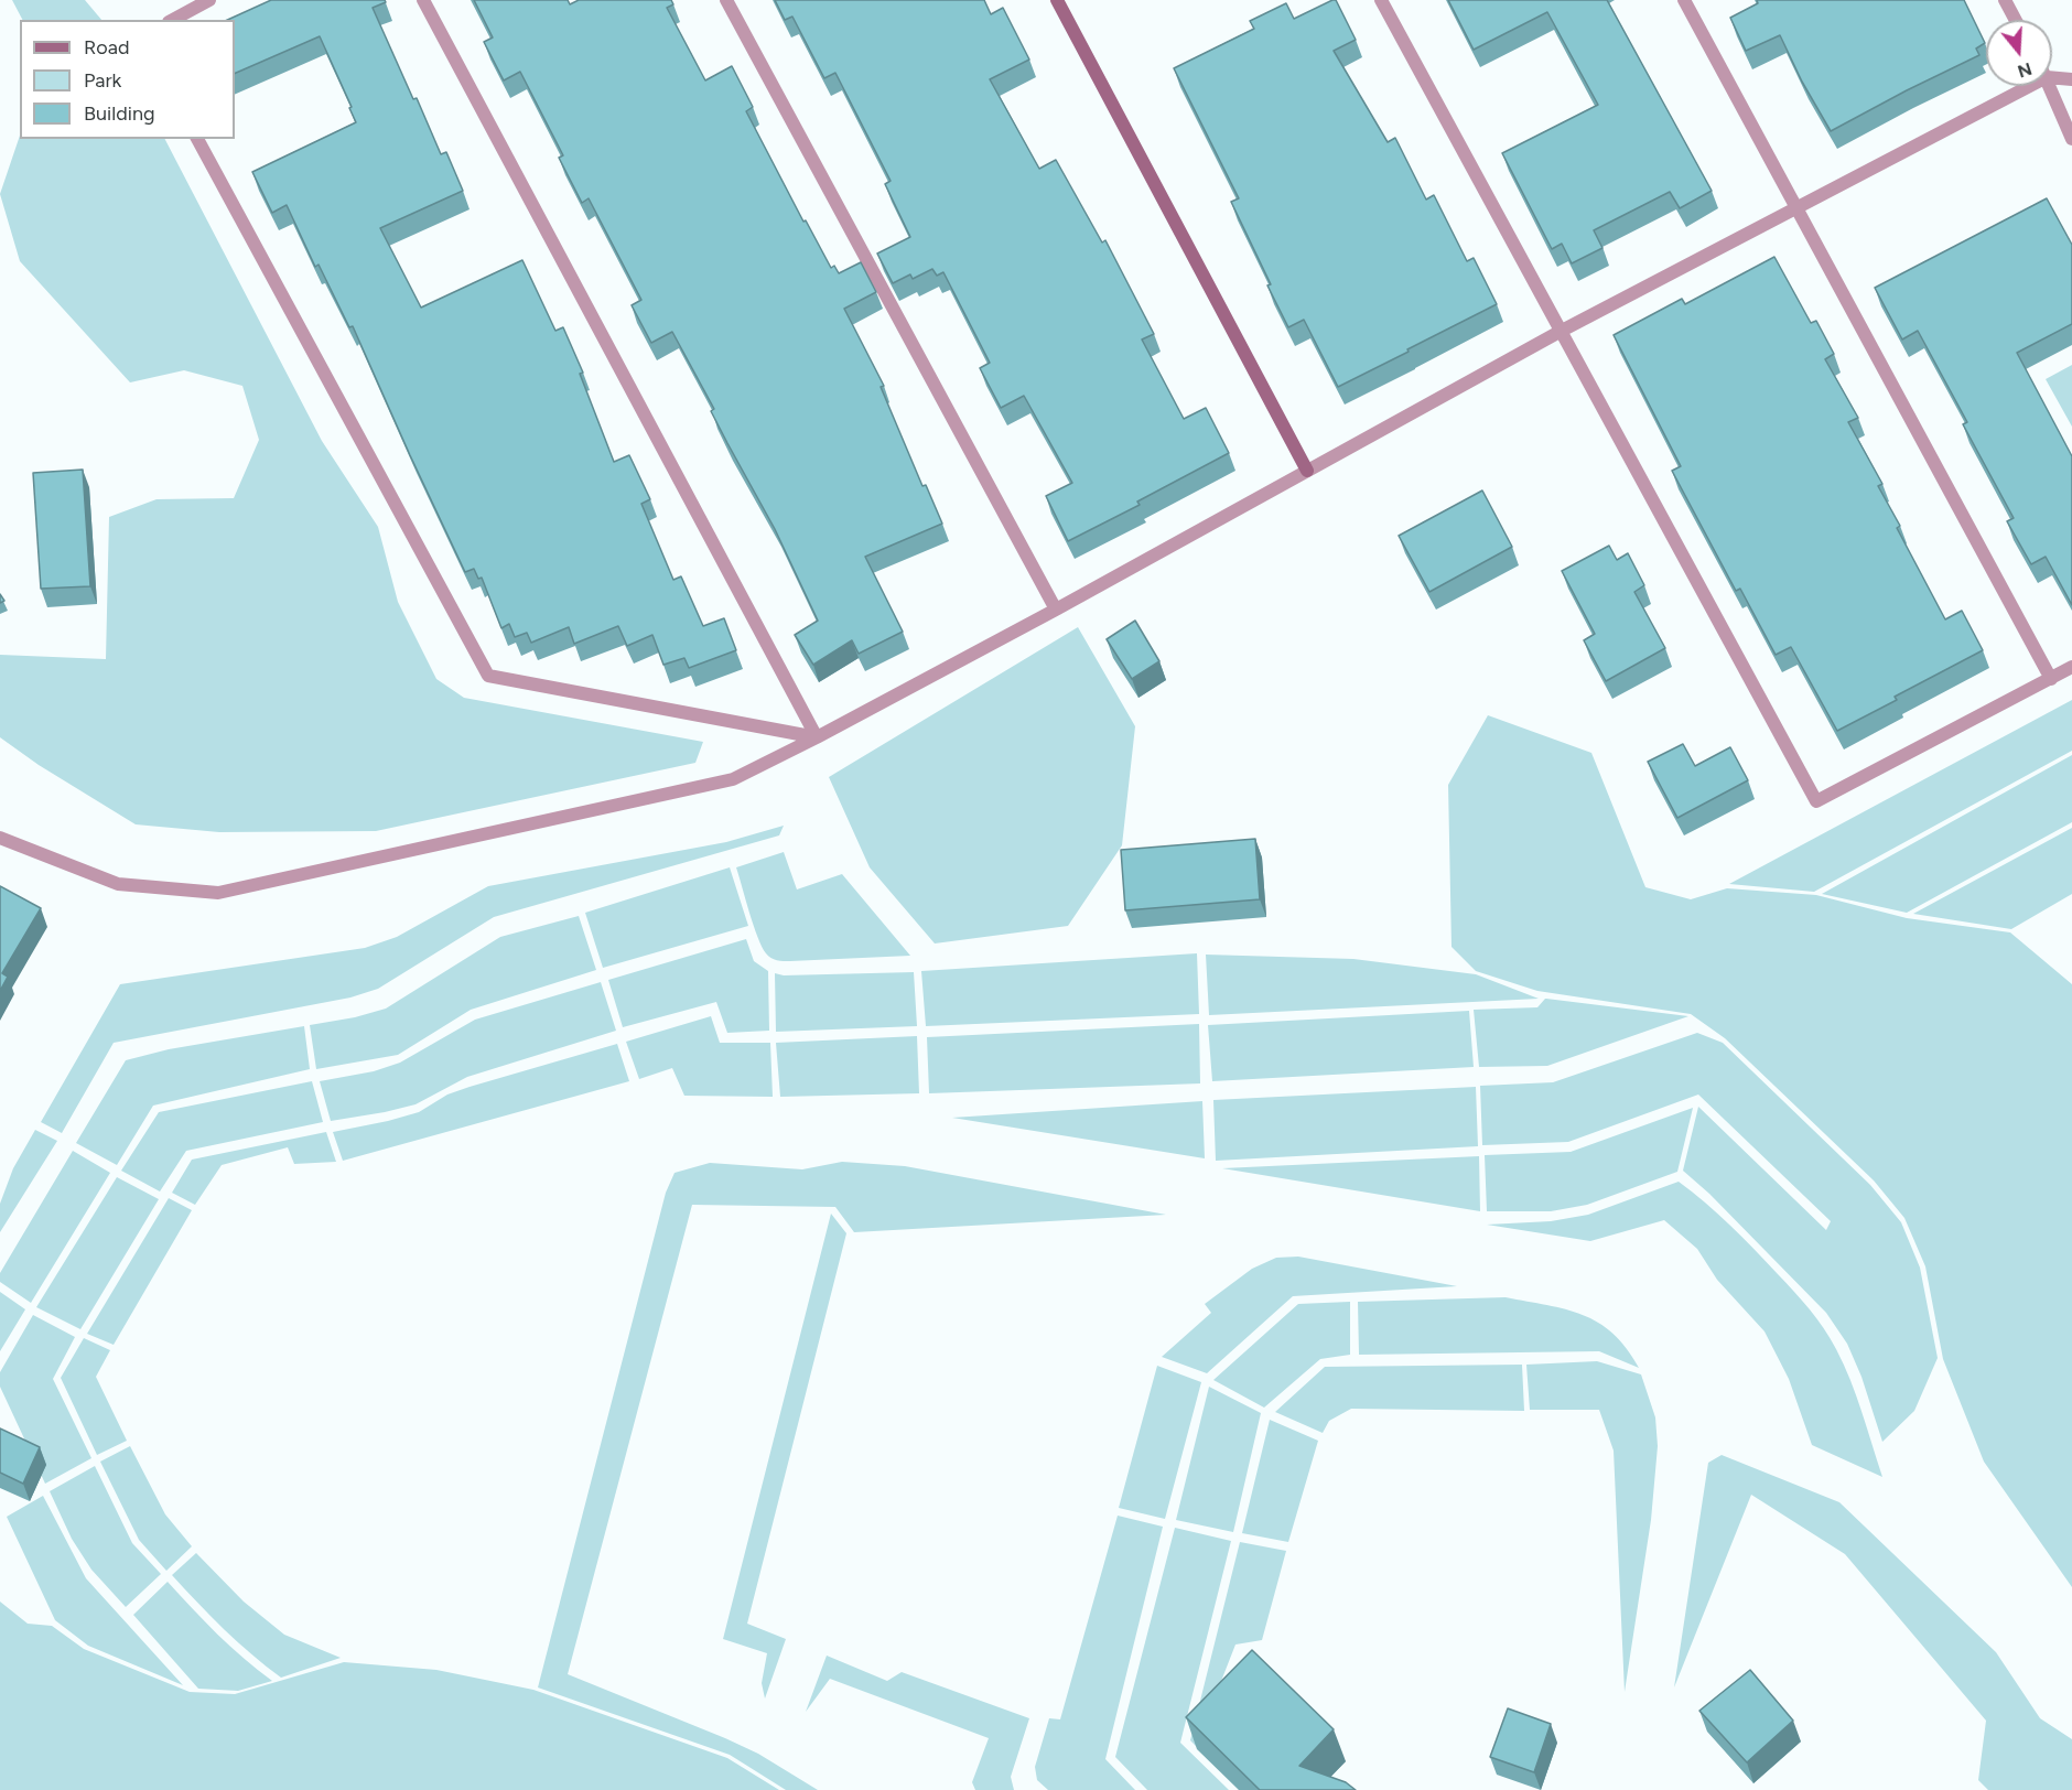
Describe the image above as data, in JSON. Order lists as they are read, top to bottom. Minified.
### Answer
{"legend":["Road","Park","Building"],"north":"bottom"}
